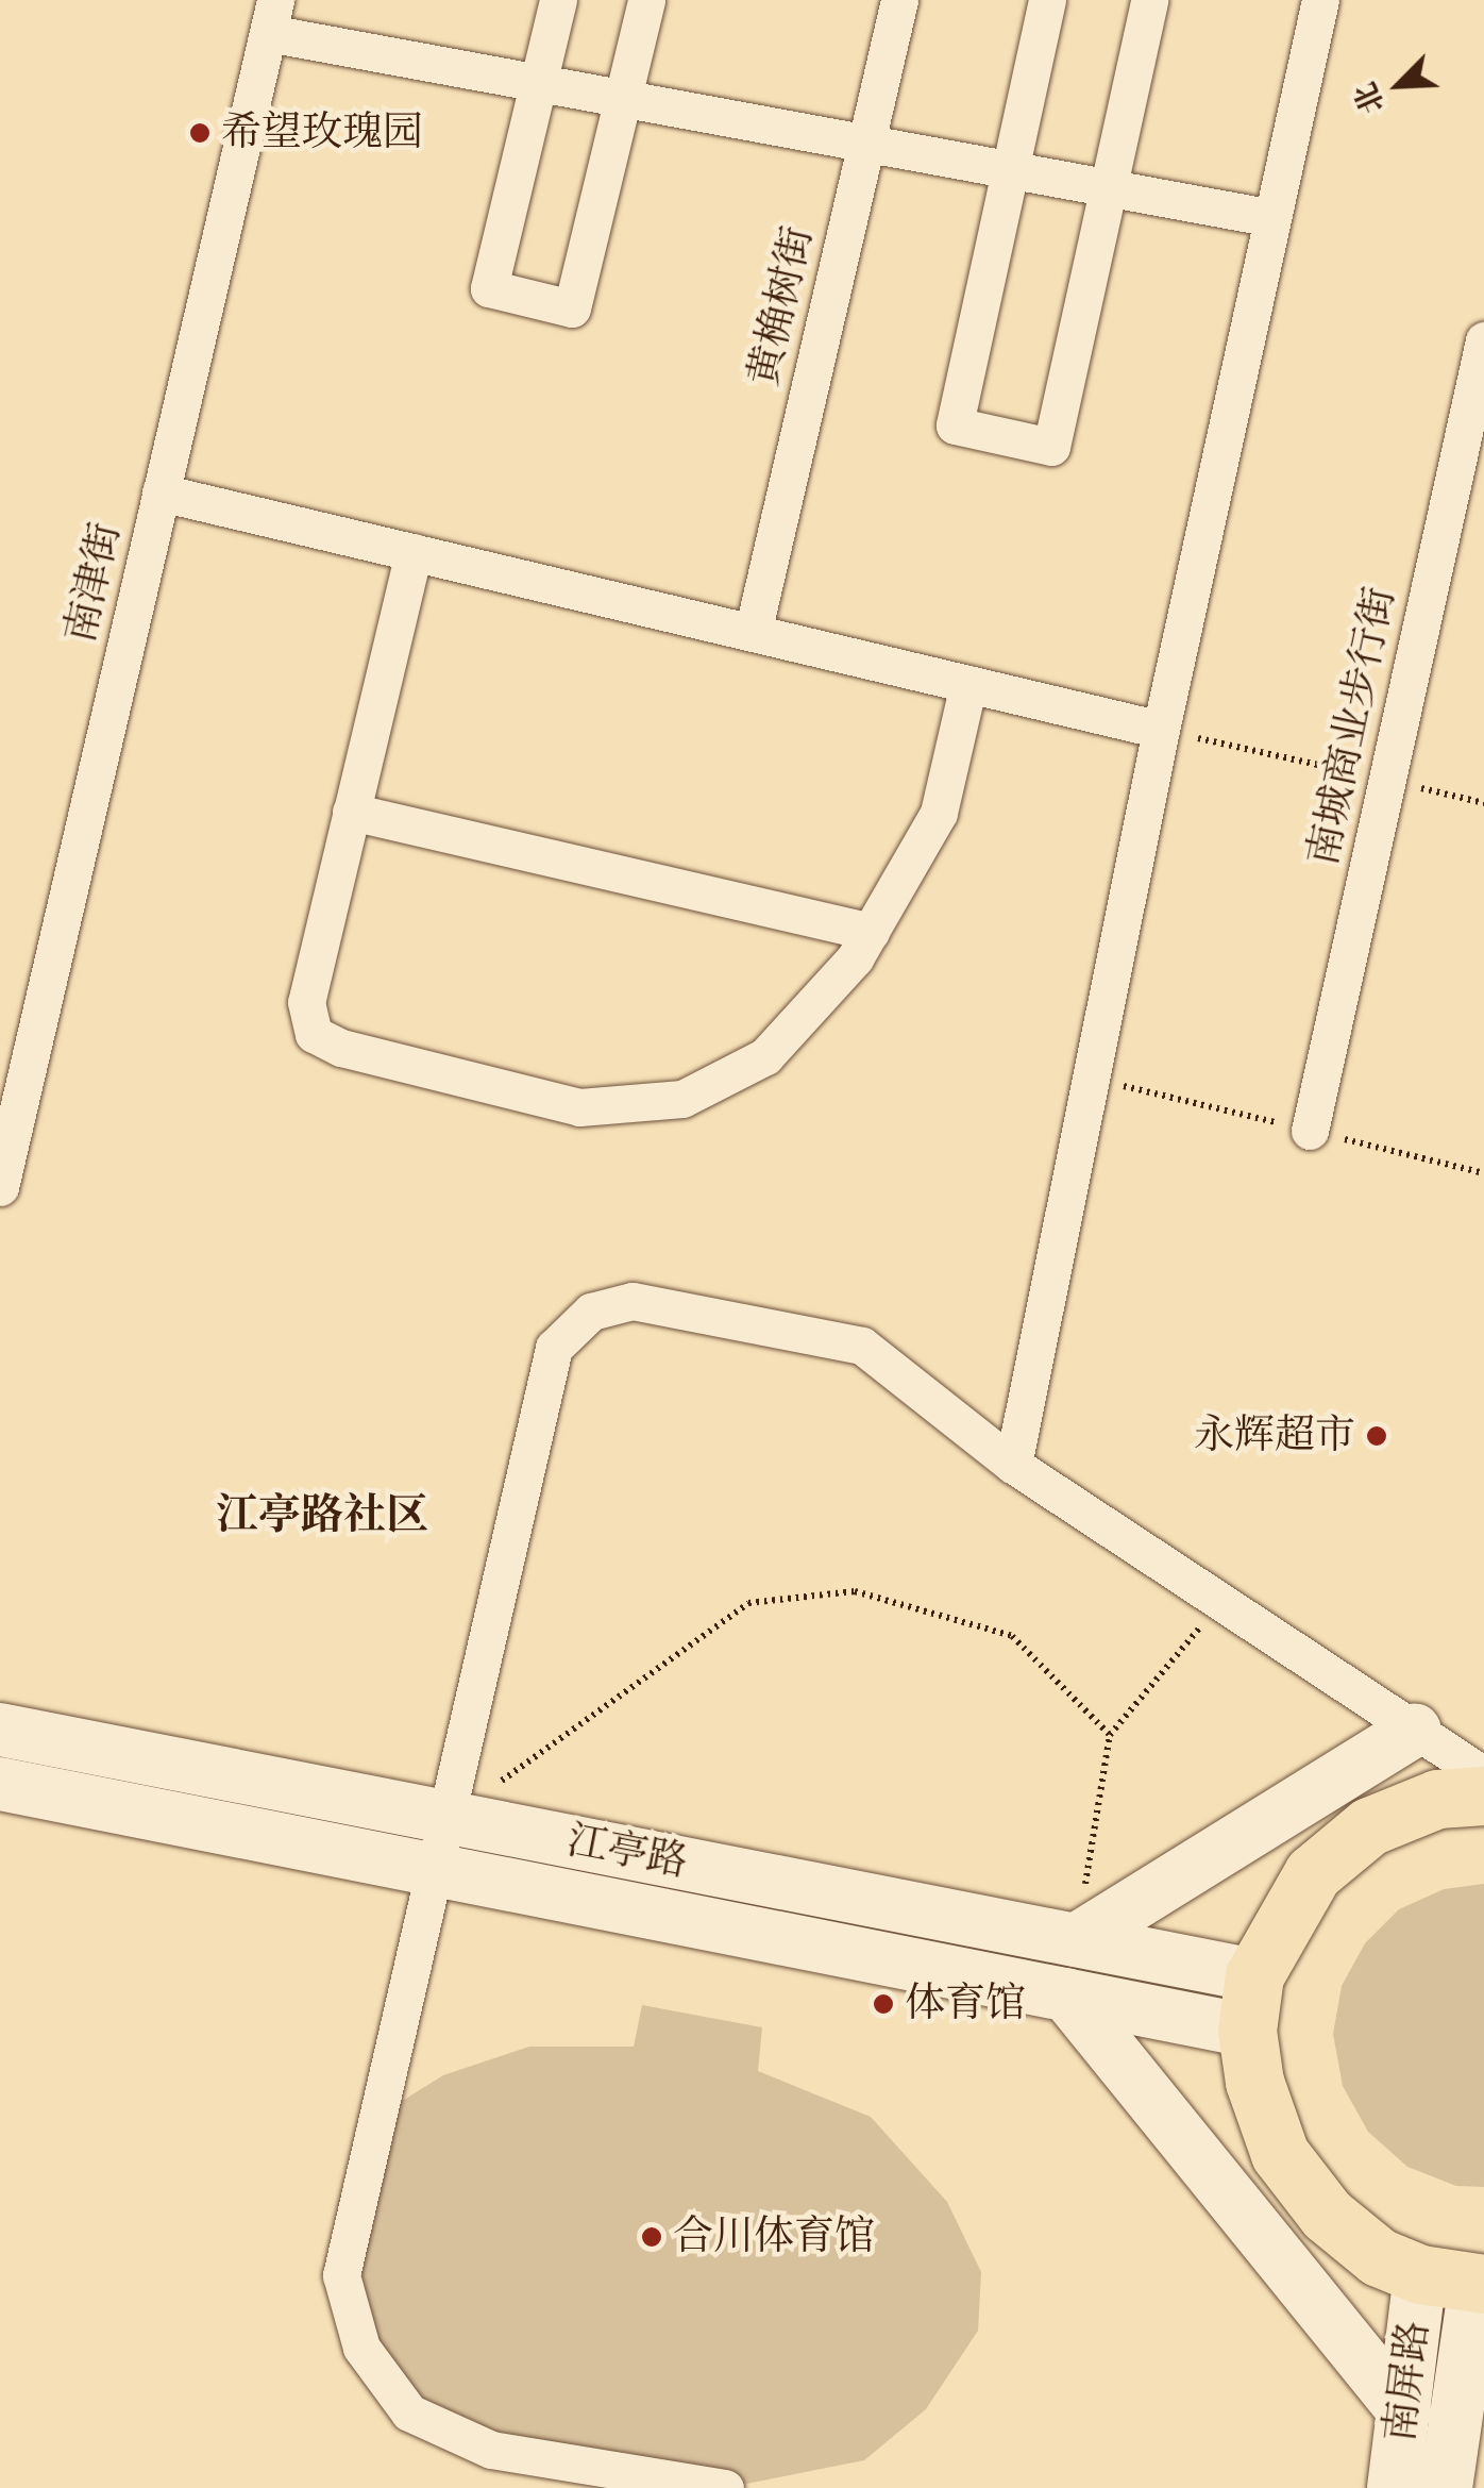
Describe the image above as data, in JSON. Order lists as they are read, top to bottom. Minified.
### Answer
{"streets":{"street":["黄桷树街","南津街","南城商业步行街","江亭路","南屏路"]},"districts":["江亭路社区"],"places":["希望玫瑰园","永辉超市","体育馆","合川体育馆"],"north":"bottom left"}
